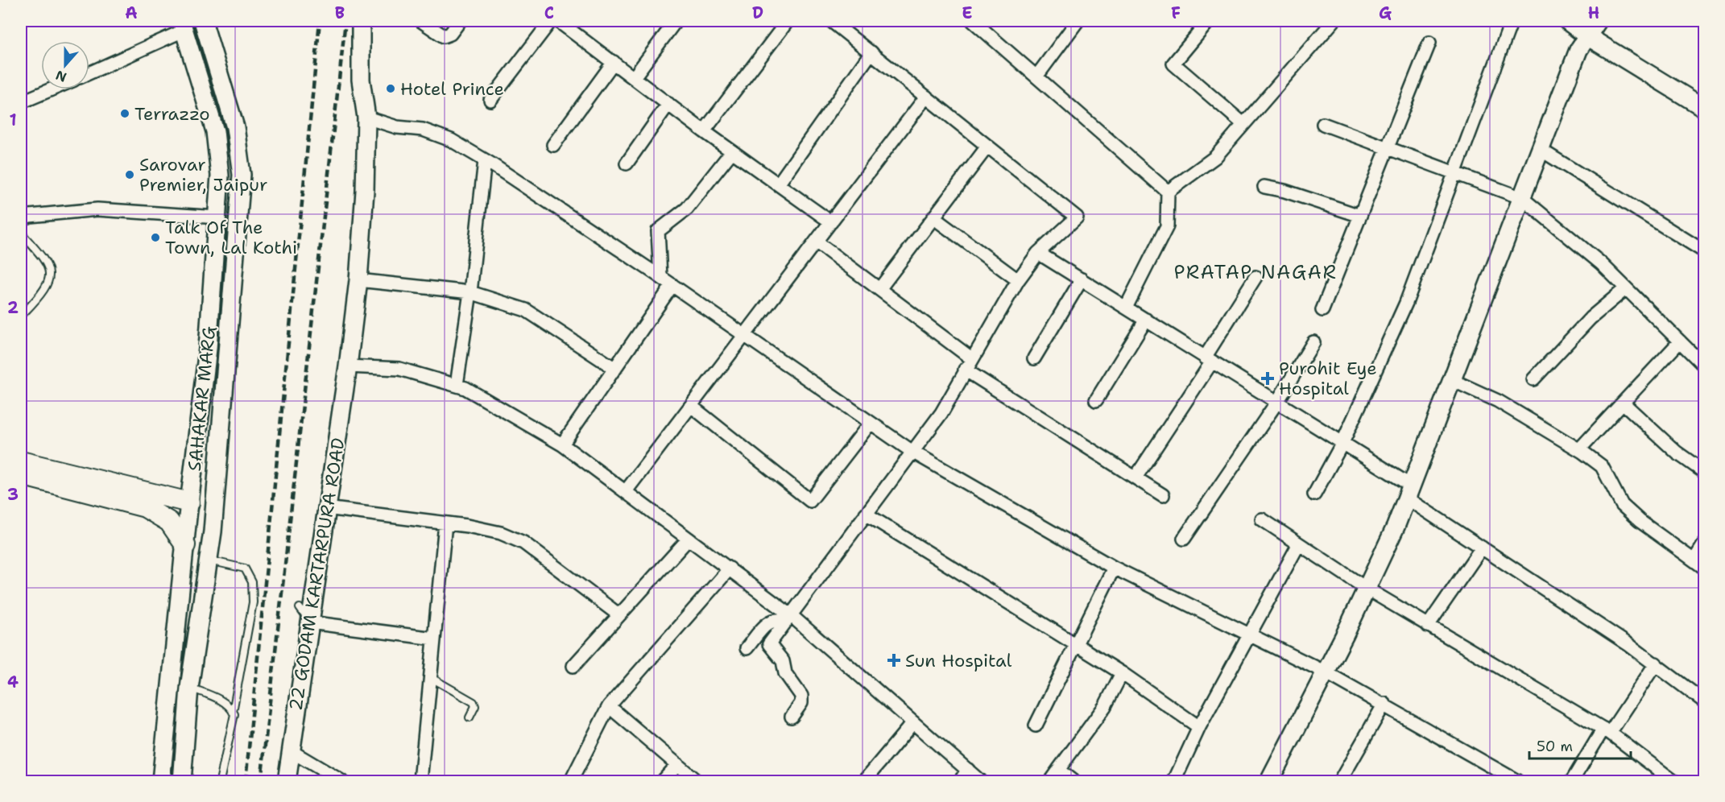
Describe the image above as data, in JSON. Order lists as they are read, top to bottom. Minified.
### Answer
{"streets":{"street":["SAHAKAR MARG","22 GODAM KARTARPURA ROAD"]},"districts":["PRATAP NAGAR"],"places":{"other":["Hotel Prince","Terrazzo","Sarovar Premier, Jaipur","Talk Of The Town, Lal Kothi"],"health":["Purohit Eye Hospital","Sun Hospital"]},"scale_bar":"50 m","north":"bottom","grid":{"columns":["A","B","C","D","E","F","G","H"],"rows":["1","2","3","4"]}}
